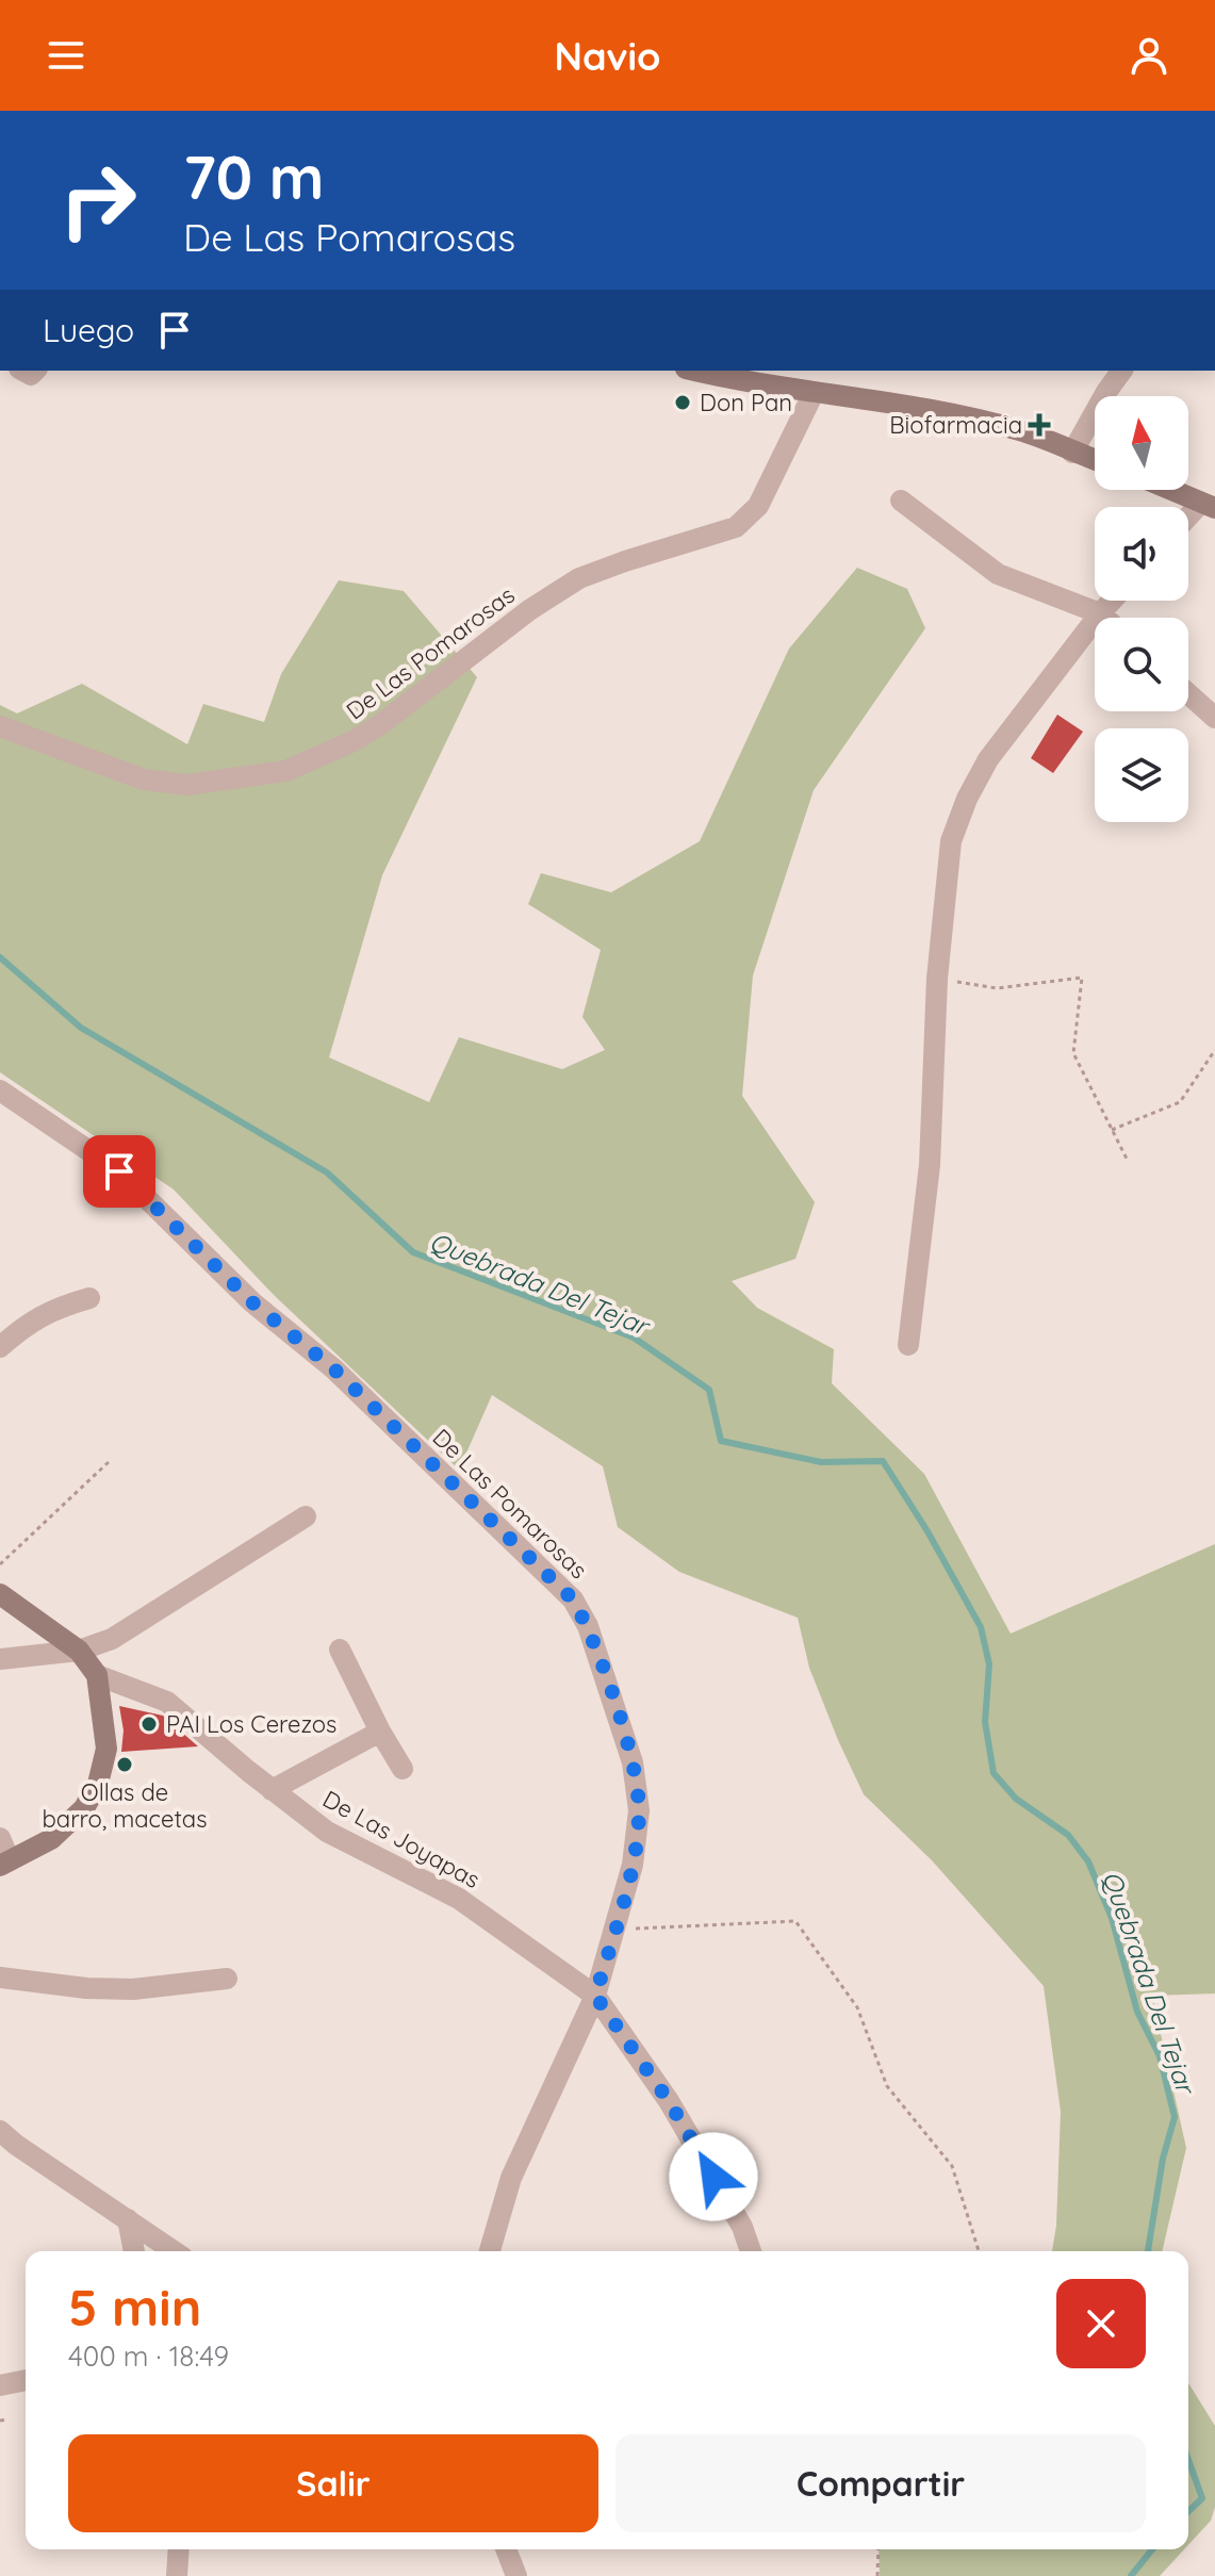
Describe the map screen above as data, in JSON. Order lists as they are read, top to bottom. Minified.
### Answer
{"streets":{"street":["De Las Pomarosas","De Las Joyapas"]},"crossings":[["De Las Pomarosas","De Las Joyapas"]],"water":["Quebrada Del Tejar"],"places":{"other":["Don Pan","PAI Los Cerezos","Ollas de barro, macetas"],"health":["Biofarmacia"]},"north":"top","page":{"header":"Navio","turn":["70 m","De Las Pomarosas"],"then":"Luego","heading":["5 min","400 m · 18:49"],"buttons":["Salir","Compartir"]}}
